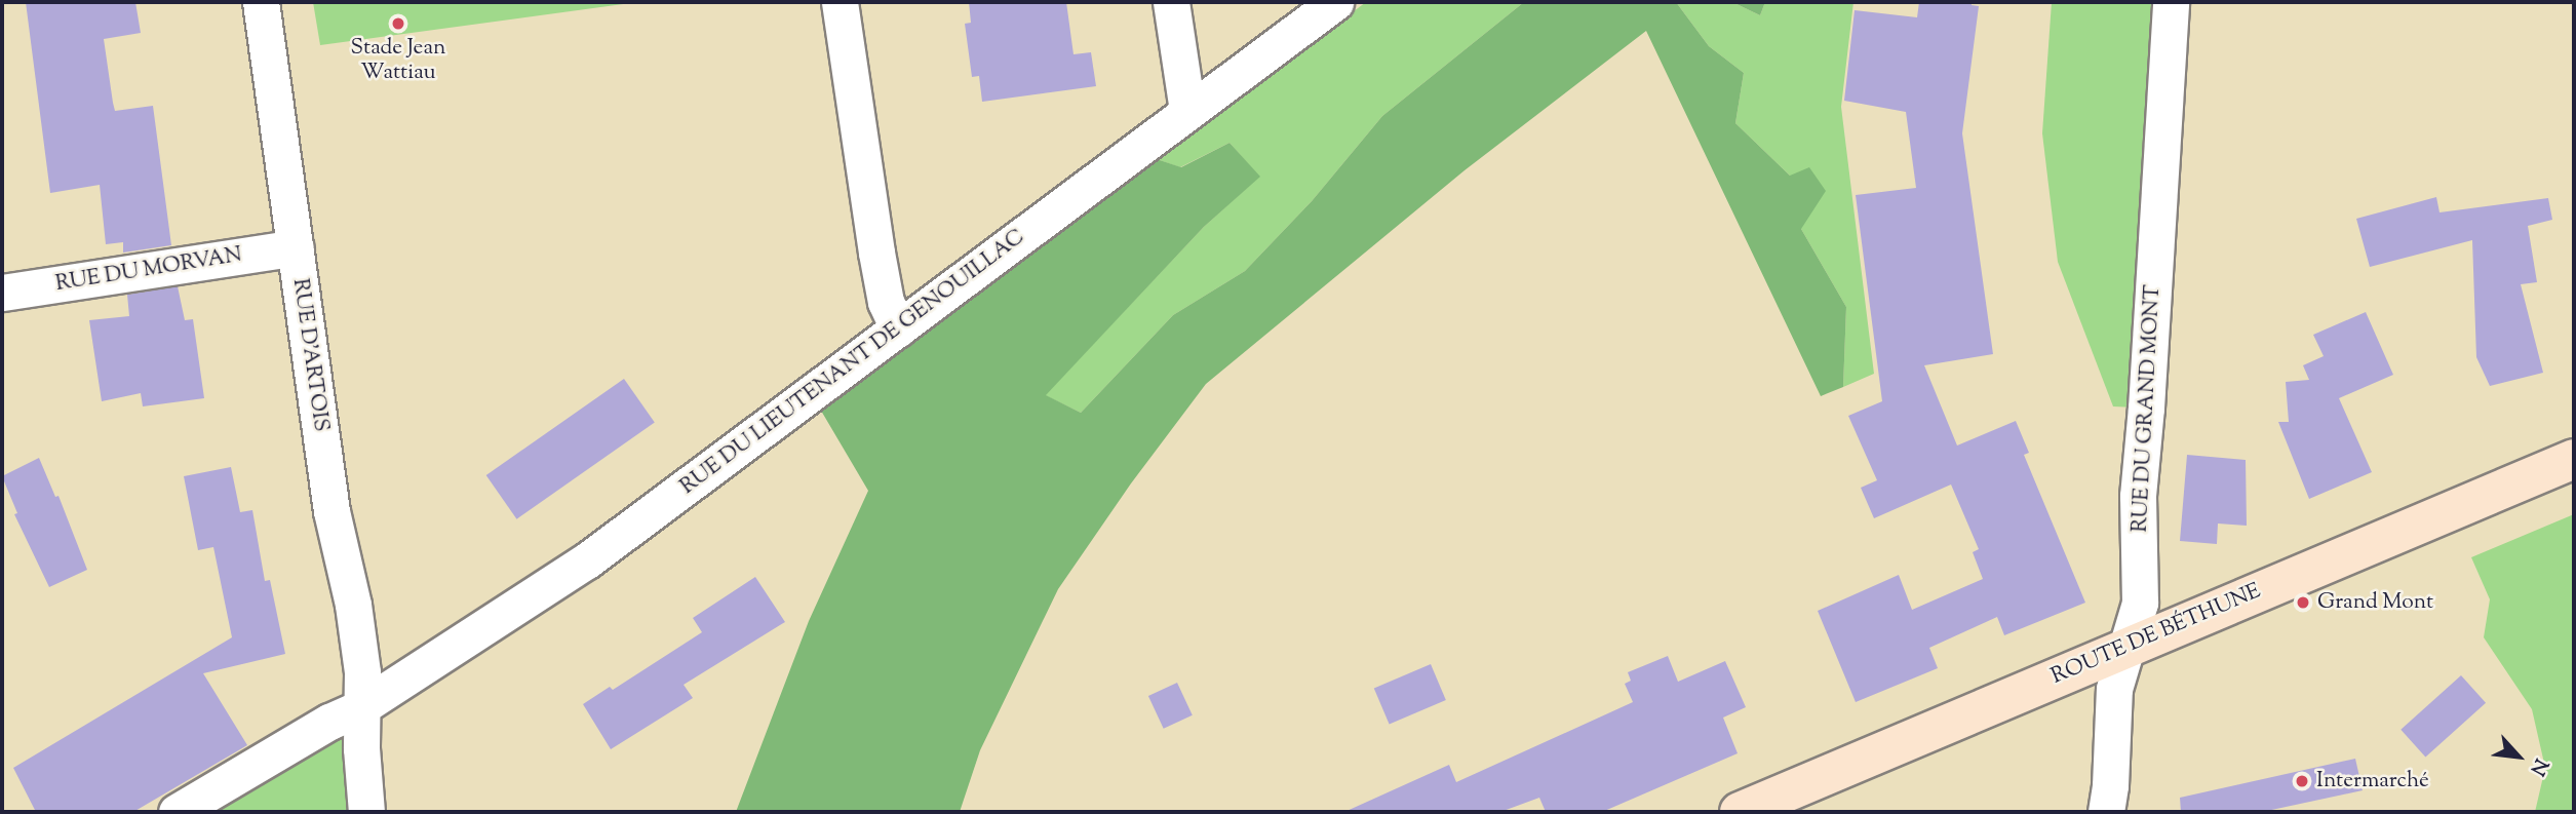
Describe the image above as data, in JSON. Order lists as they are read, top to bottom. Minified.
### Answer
{"streets":{"main road":["ROUTE DE BÉTHUNE"],"street":["RUE DU MORVAN","RUE D'ARTOIS","RUE DU LIEUTENANT DE GENOUILLAC","RUE DU GRAND MONT"]},"crossings":[["RUE DU MORVAN","RUE D'ARTOIS"],["RUE D'ARTOIS","RUE DU LIEUTENANT DE GENOUILLAC"],["RUE DU GRAND MONT","ROUTE DE BÉTHUNE"]],"places":["Stade Jean Wattiau","Grand Mont","Intermarché"],"north":"bottom right"}
